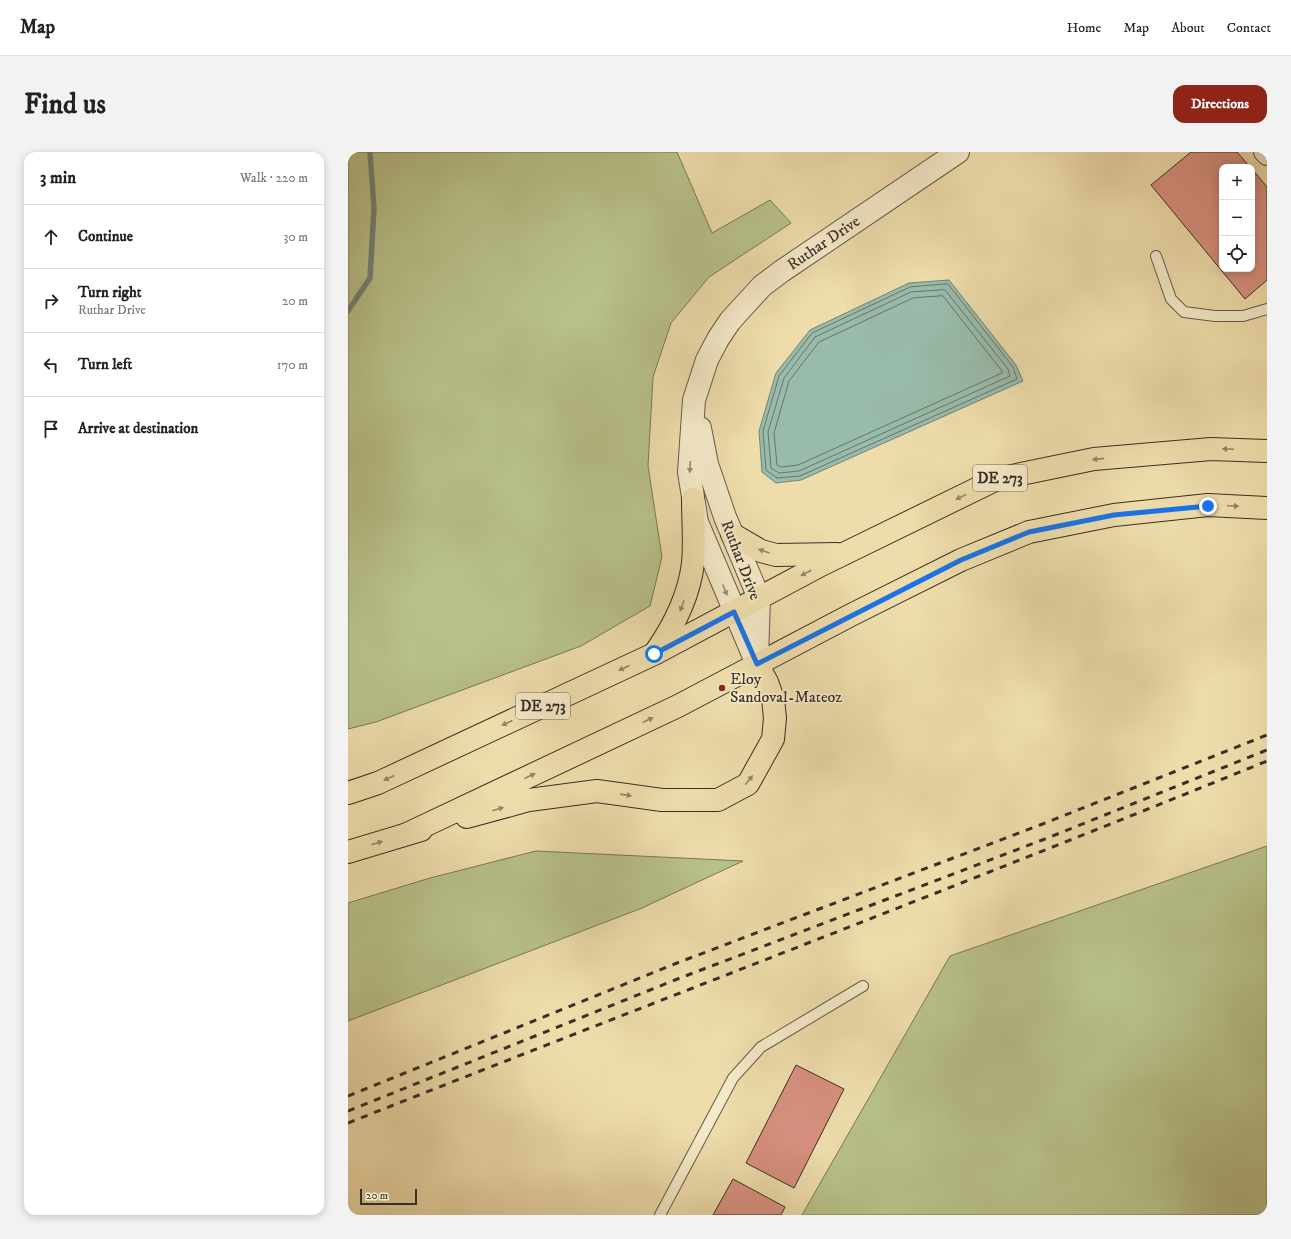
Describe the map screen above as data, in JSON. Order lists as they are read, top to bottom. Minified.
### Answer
{"streets":{"main road":["DE 273"],"street":["Ruthar Drive"]},"crossings":[["Ruthar Drive","DE 273"]],"places":["Eloy Sandoval-Mateoz"],"scale_bar":"20 m","page":{"header":"Map","nav":["Home","Map","About","Contact"],"buttons":"Directions","title":"Find us","heading":["3 min","Walk · 220 m"],"map_buttons":["+","−"],"list":[["Continue","30 m"],["Turn right","Ruthar Drive","20 m"],["Turn left","170 m"],"Arrive at destination"],"scale":"20 m"}}
